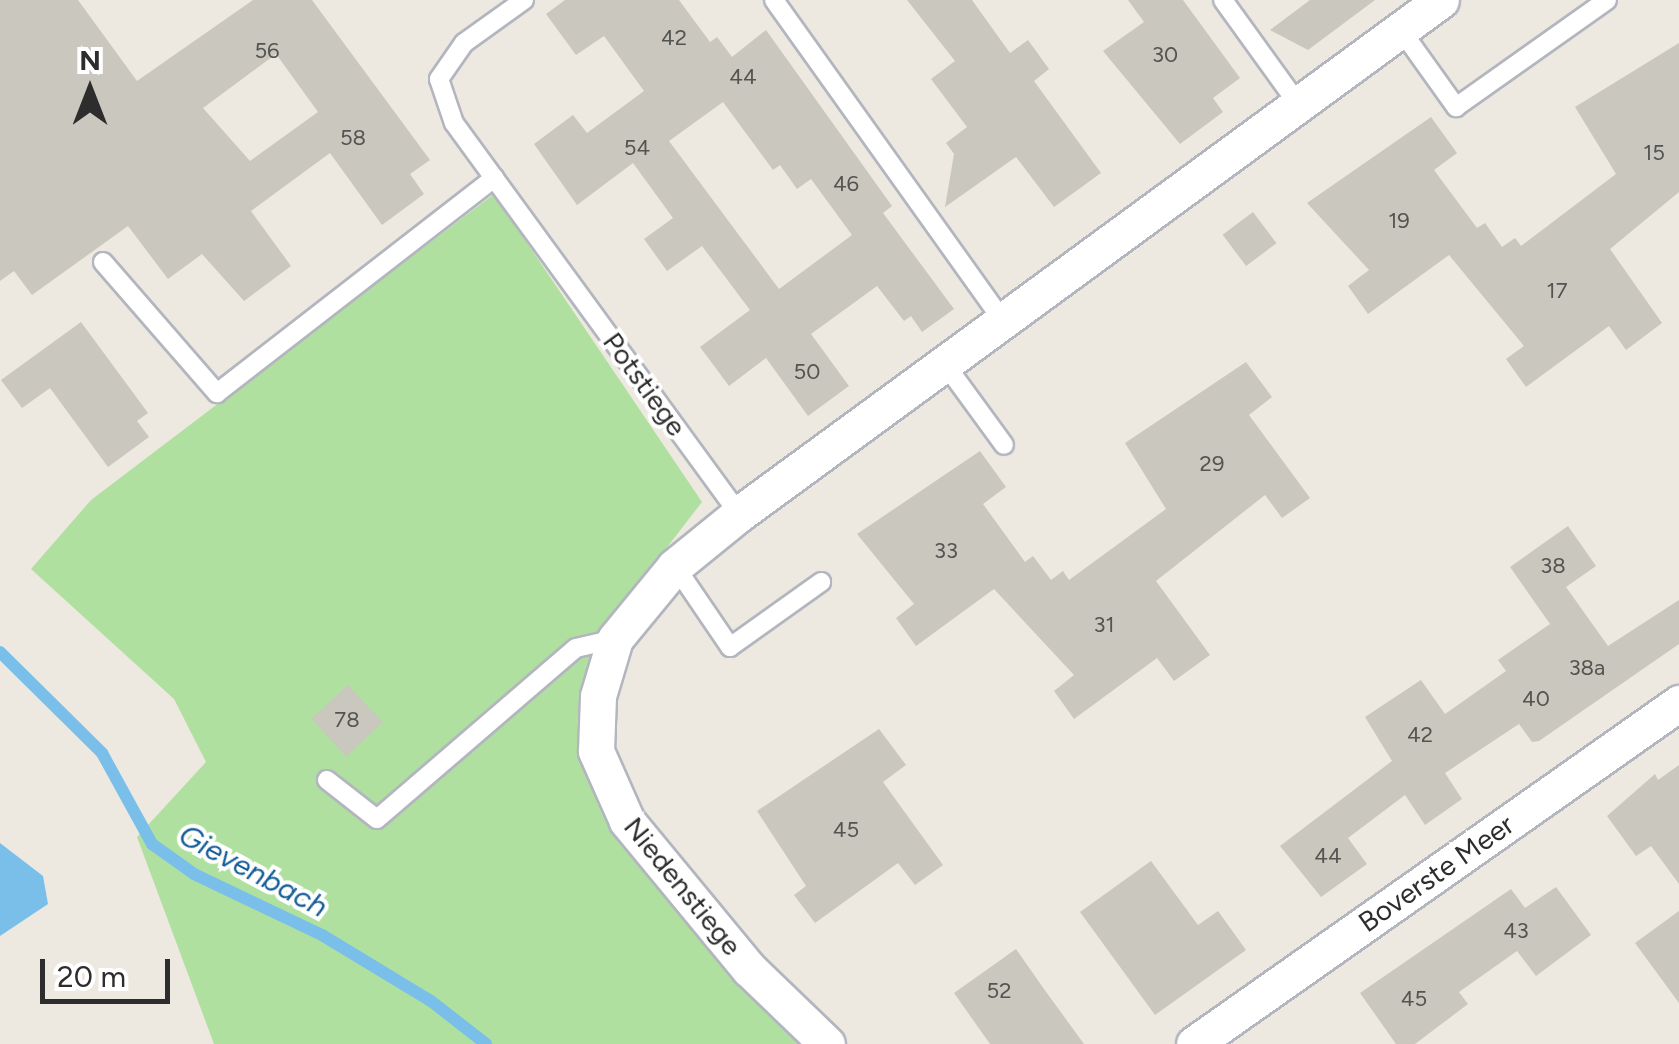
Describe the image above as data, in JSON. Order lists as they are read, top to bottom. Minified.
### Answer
{"streets":{"street":["Boverste Meer","Niedenstiege"],"lane":["Potstiege"]},"crossings":[["Potstiege","Niedenstiege"]],"water":["Gievenbach"],"house_numbers":["42","56","30","44","58","54","15","46","19","17","50","29","33","38","31","38a","40","78","42","45","44","43","52","45"],"scale_bar":"20 m","north":"top"}
